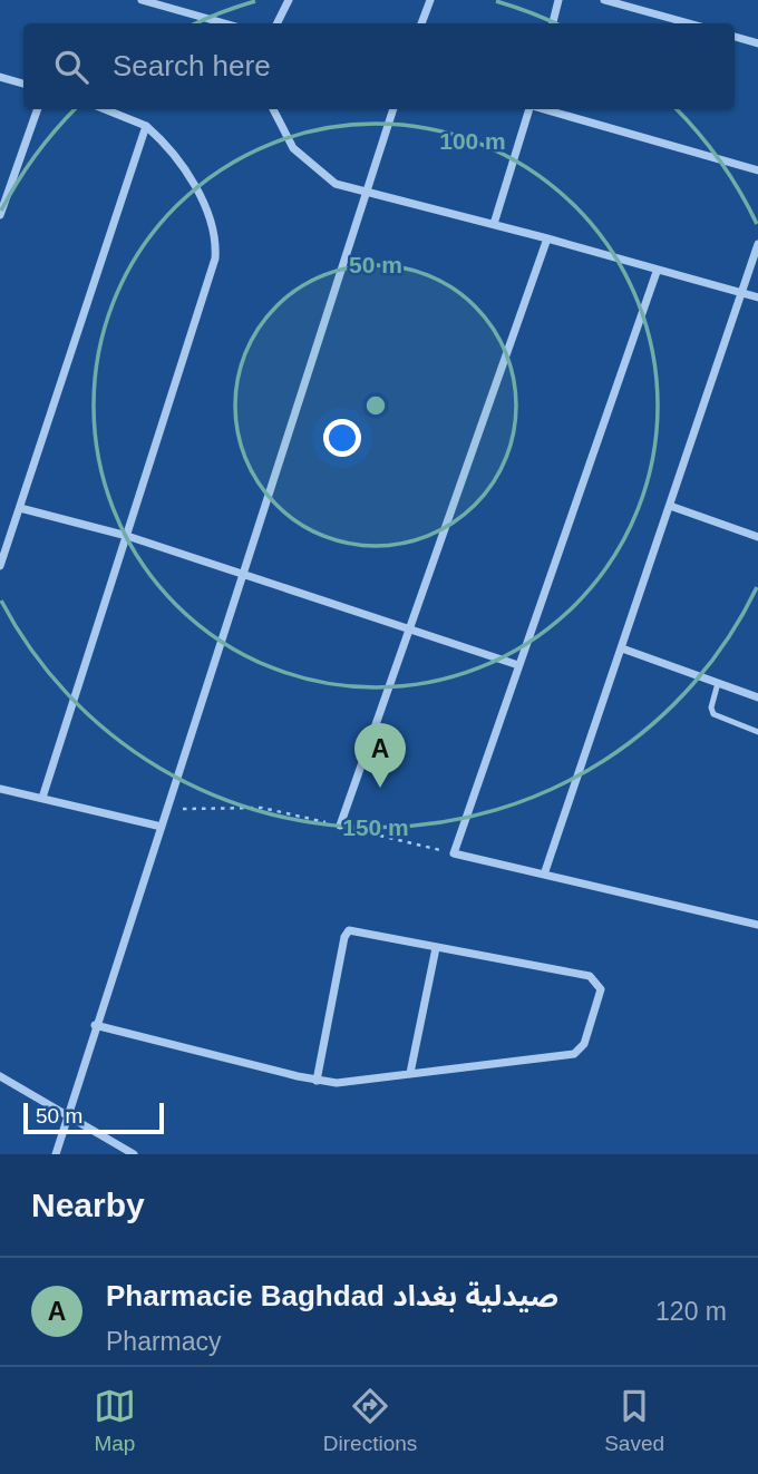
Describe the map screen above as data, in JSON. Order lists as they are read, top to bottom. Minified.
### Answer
{"scale_bar":"50 m","page":{"search":"Search here","pins":"A","scale":"50 m","heading":"Nearby","list":[{"mark":"A","name":"Pharmacie Baghdad صيدلية بغداد","note":"Pharmacy","value":"120 m"}],"nav":["Map","Directions","Saved"]},"rings":["100 m","50 m","150 m"]}
